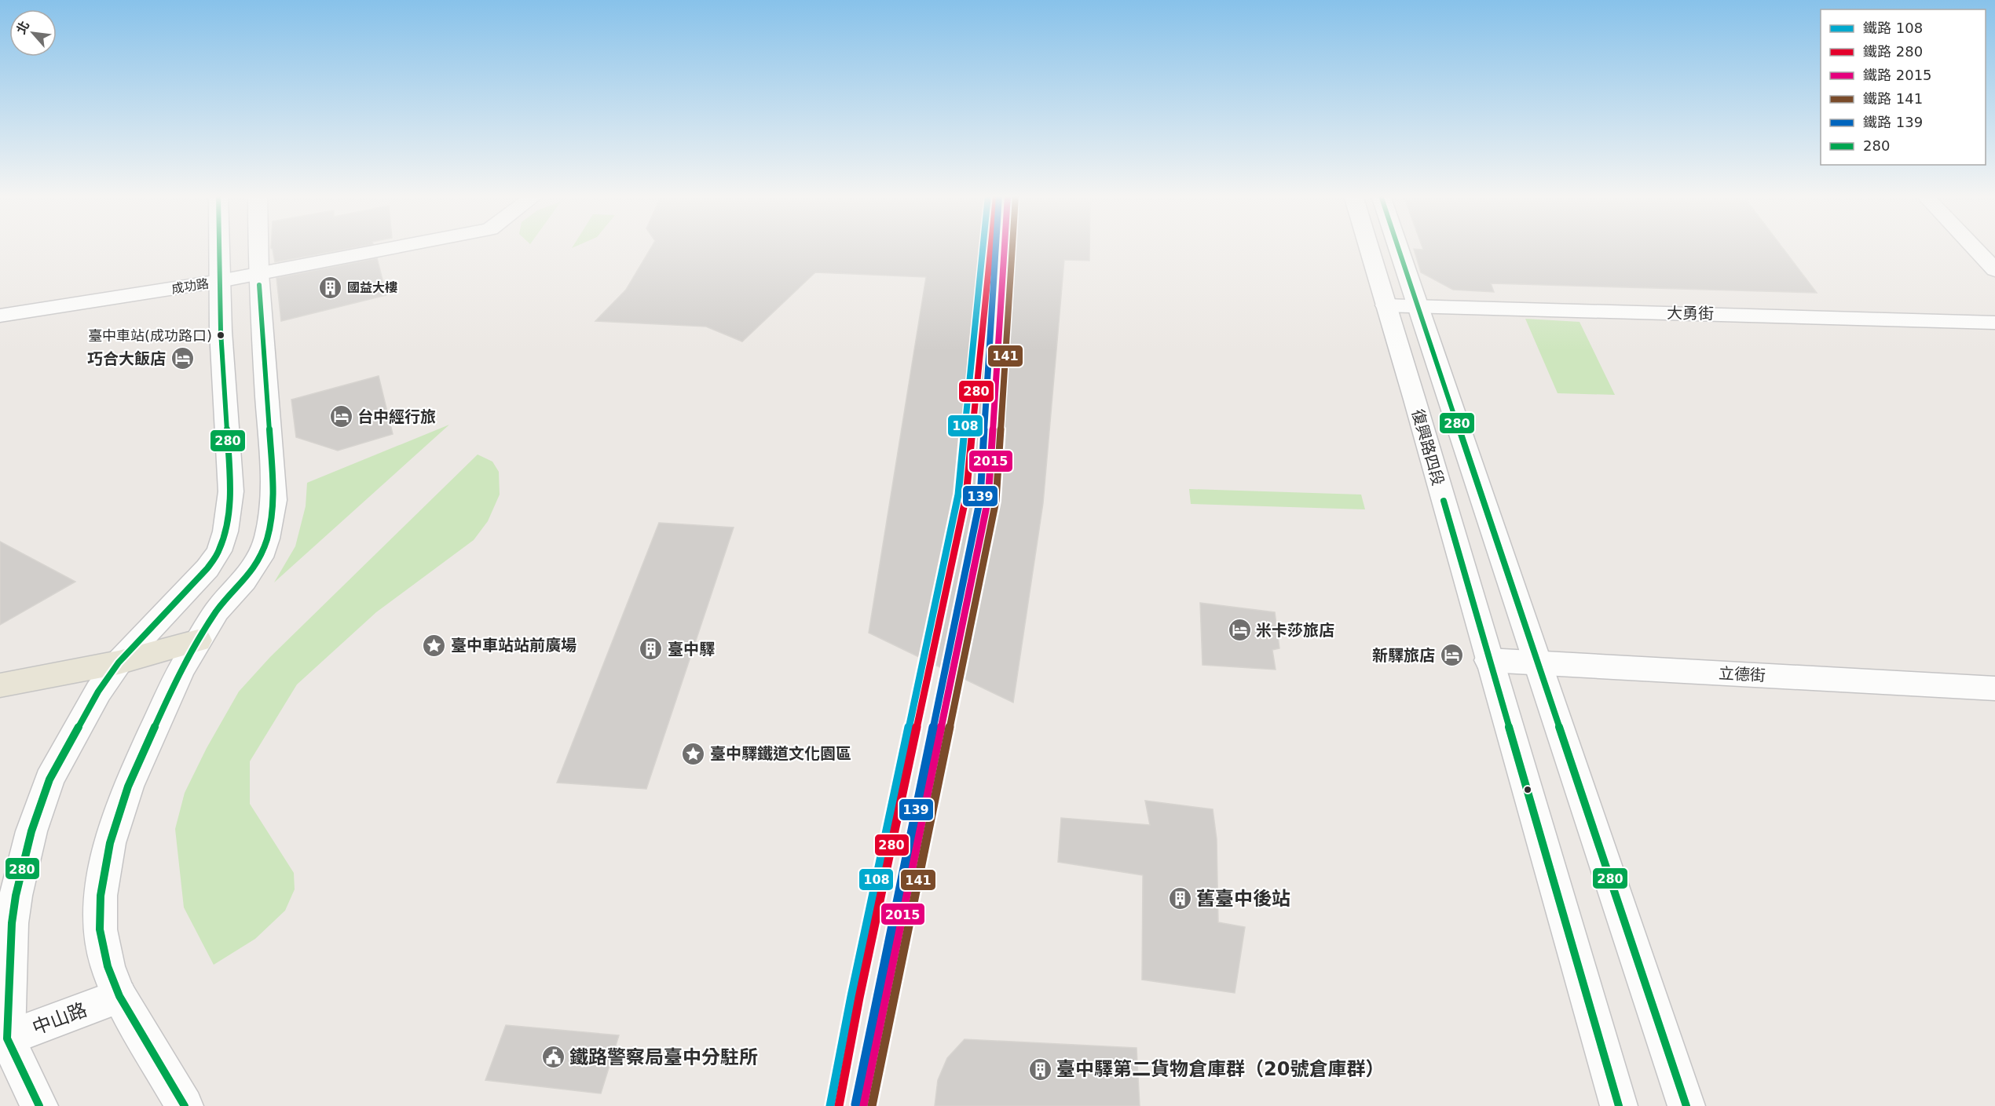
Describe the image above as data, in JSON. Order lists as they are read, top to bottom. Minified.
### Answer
{"streets":{"main road":["成功路","大勇街","復興路四段","立德街","中山路"]},"crossings":[["大勇街","復興路四段"],["復興路四段","立德街"]],"places":{"building":["國益大樓","臺中驛","舊臺中後站","臺中驛第二貨物倉庫群（20號倉庫群）"],"other":["臺中車站(成功路口)"],"hotel":["巧合大飯店","台中經行旅","米卡莎旅店","新驛旅店"],"place":["臺中車站站前廣場","臺中驛鐵道文化園區"],"public building":["鐵路警察局臺中分駐所"]},"lines":["rail line 108","rail line 280","rail line 2015","rail line 141","rail line 139","transit line 280"],"legend":["鐵路 108","鐵路 280","鐵路 2015","鐵路 141","鐵路 139","280"],"north":"top left"}
